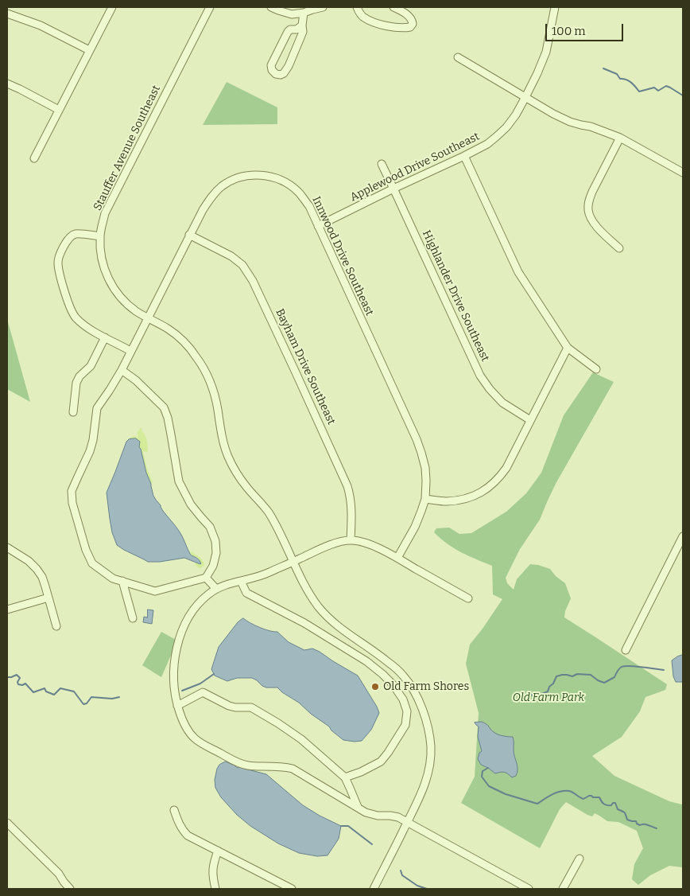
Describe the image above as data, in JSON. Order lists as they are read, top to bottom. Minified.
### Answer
{"streets":{"street":["Stauffer Avenue Southeast","Applewood Drive Southeast","Innwood Drive Southeast","Highlander Drive Southeast","Bayham Drive Southeast"]},"crossings":[["Stauffer Avenue Southeast","Innwood Drive Southeast"],["Applewood Drive Southeast","Innwood Drive Southeast"],["Applewood Drive Southeast","Highlander Drive Southeast"],["Innwood Drive Southeast","Bayham Drive Southeast"]],"parks":["Old Farm Park"],"places":["Old Farm Shores"],"scale_bar":"100 m"}
